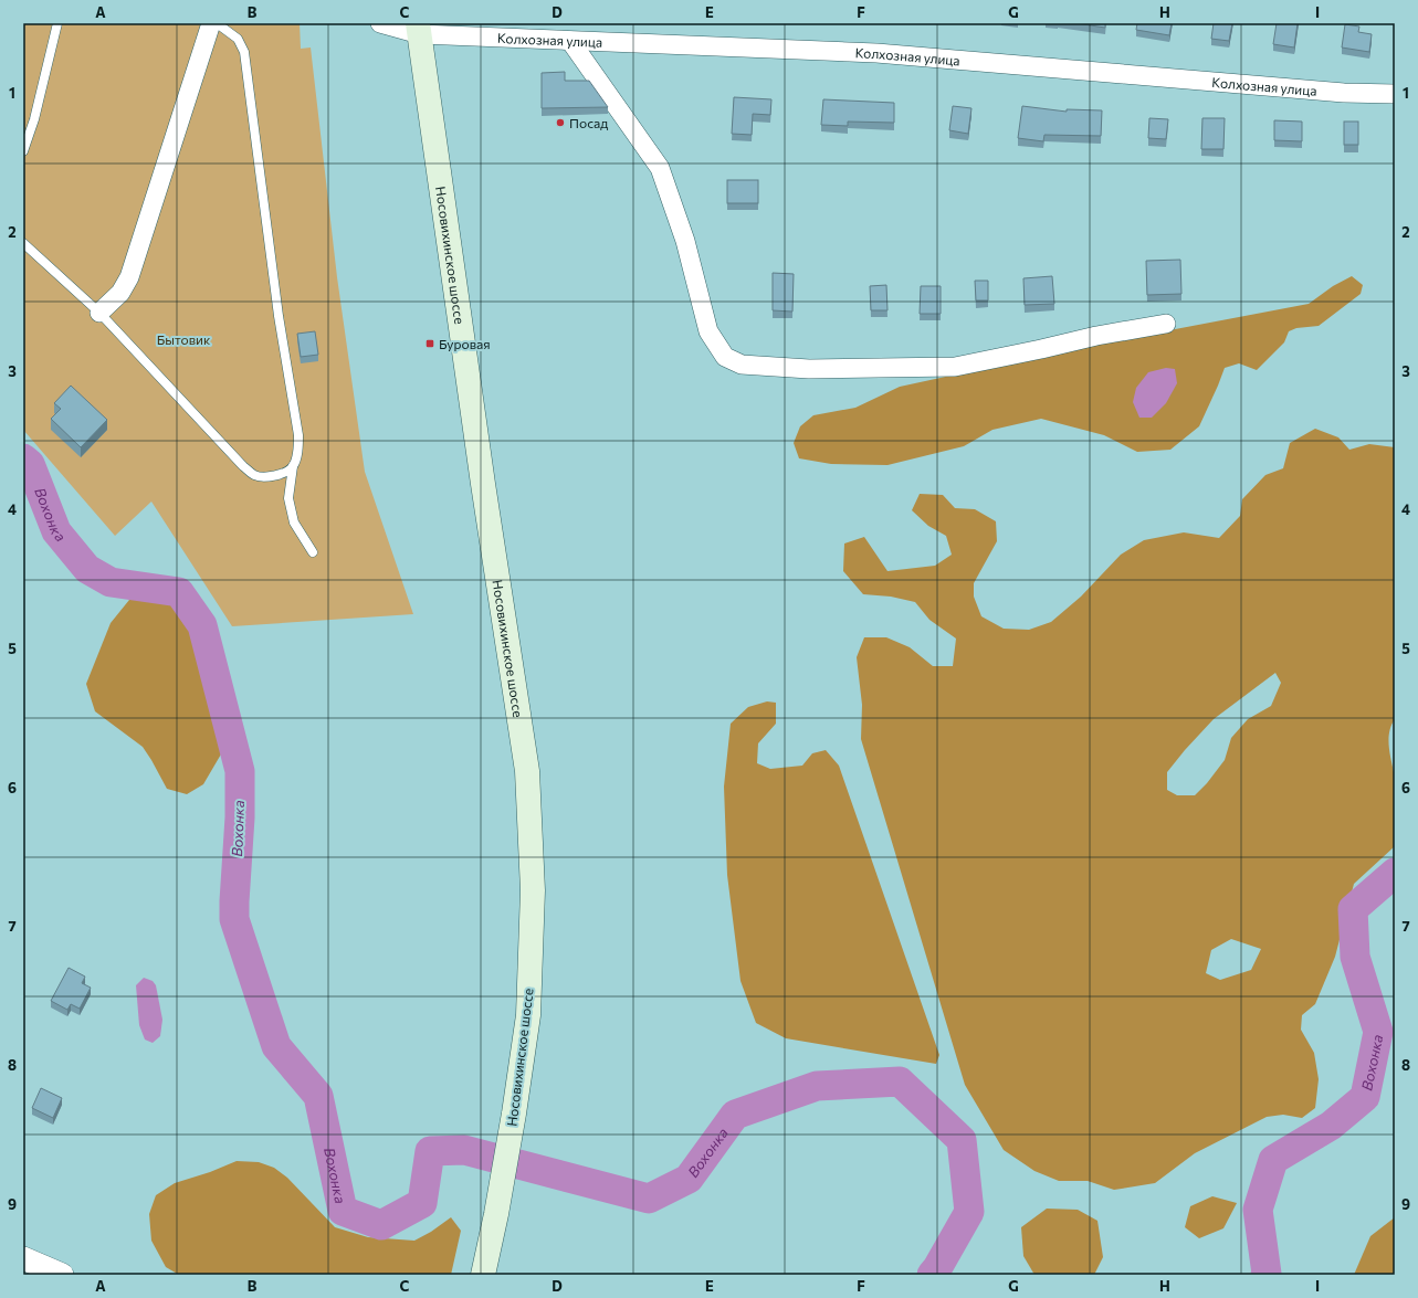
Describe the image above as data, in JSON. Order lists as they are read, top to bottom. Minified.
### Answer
{"streets":{"main road":["Носовихинское шоссе"],"street":["Колхозная улица"]},"crossings":[["Колхозная улица","Носовихинское шоссе"]],"water":["Вохонка"],"parks":["Бытовик"],"places":{"other":["Посад"],"transit":["Буровая"]},"grid":{"columns":["A","B","C","D","E","F","G","H","I"],"rows":["1","2","3","4","5","6","7","8","9"]}}
